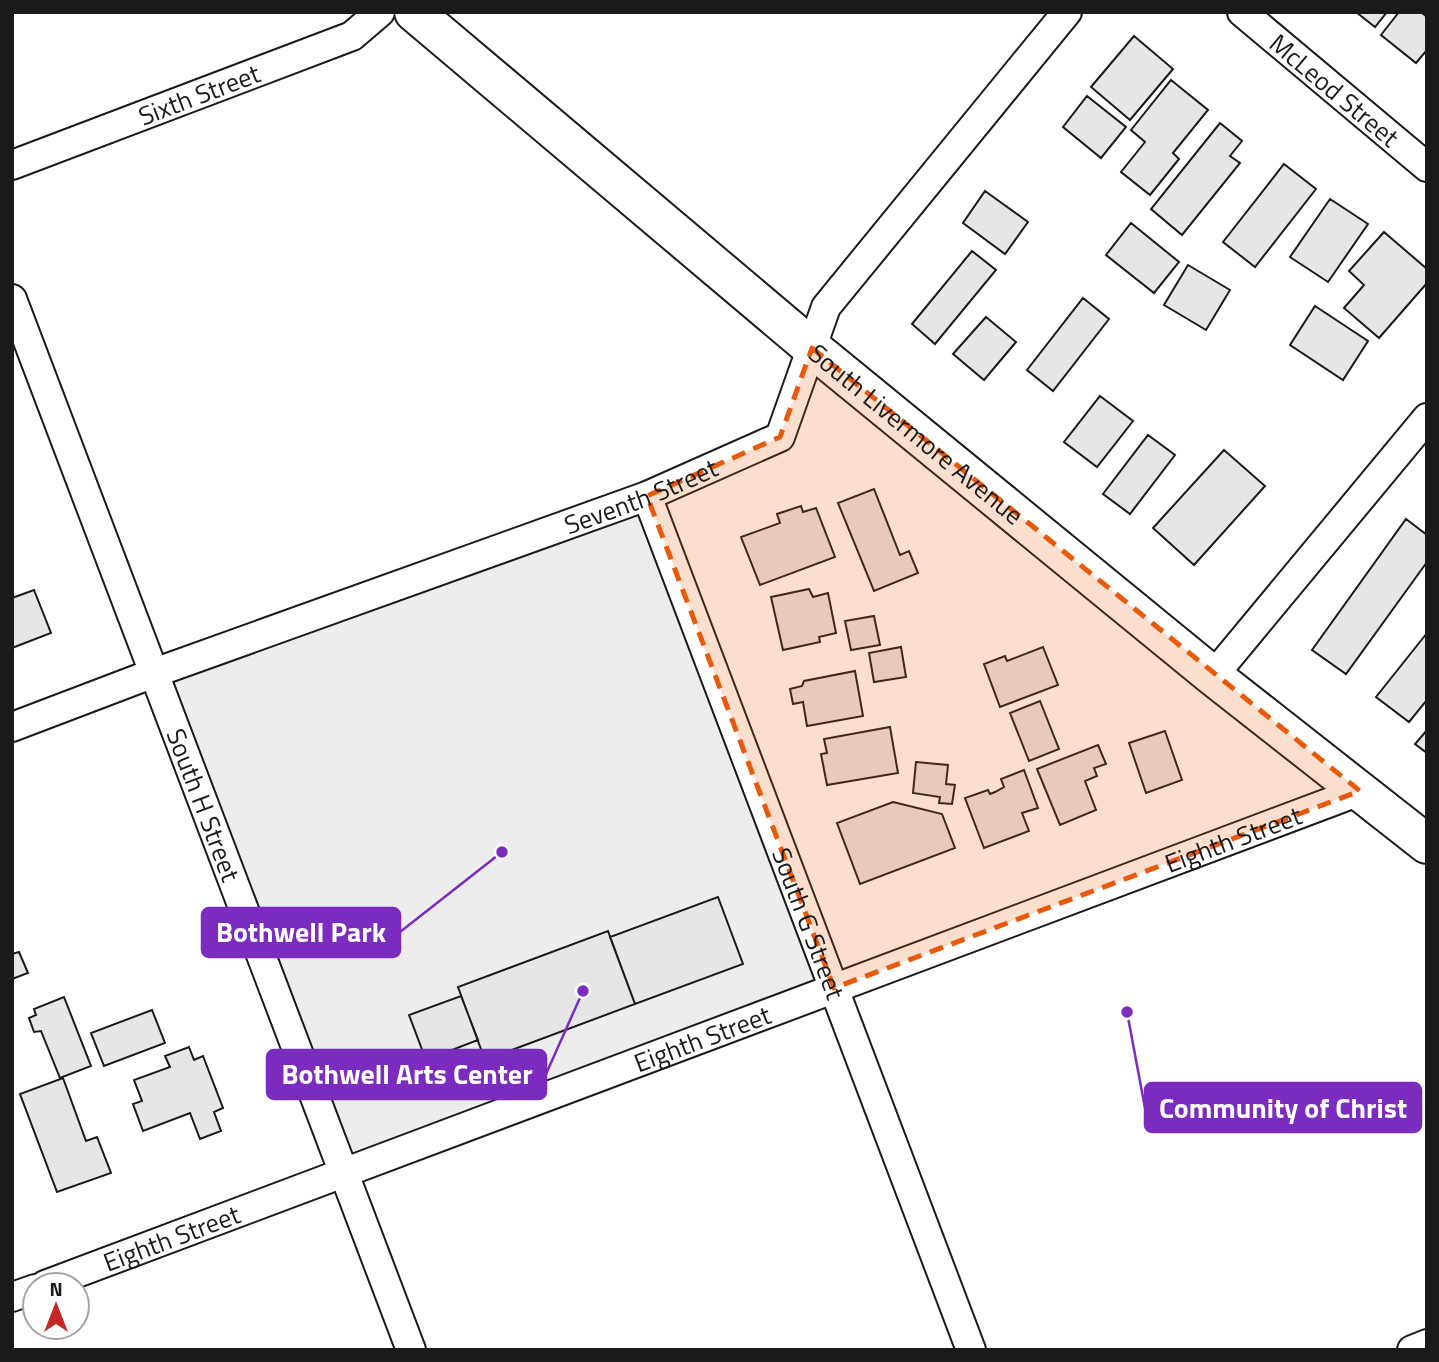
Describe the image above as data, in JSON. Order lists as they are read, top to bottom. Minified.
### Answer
{"streets":{"main road":["South Livermore Avenue"],"street":["McLeod Street","Sixth Street","Seventh Street","South H Street","Eighth Street","South G Street"]},"crossings":[["South Livermore Avenue","Seventh Street"],["South Livermore Avenue","Eighth Street"],["Seventh Street","South H Street"],["Seventh Street","South G Street"],["South H Street","Eighth Street"],["Eighth Street","South G Street"]],"places":["Bothwell Park","Bothwell Arts Center","Community of Christ"],"north":"top"}
